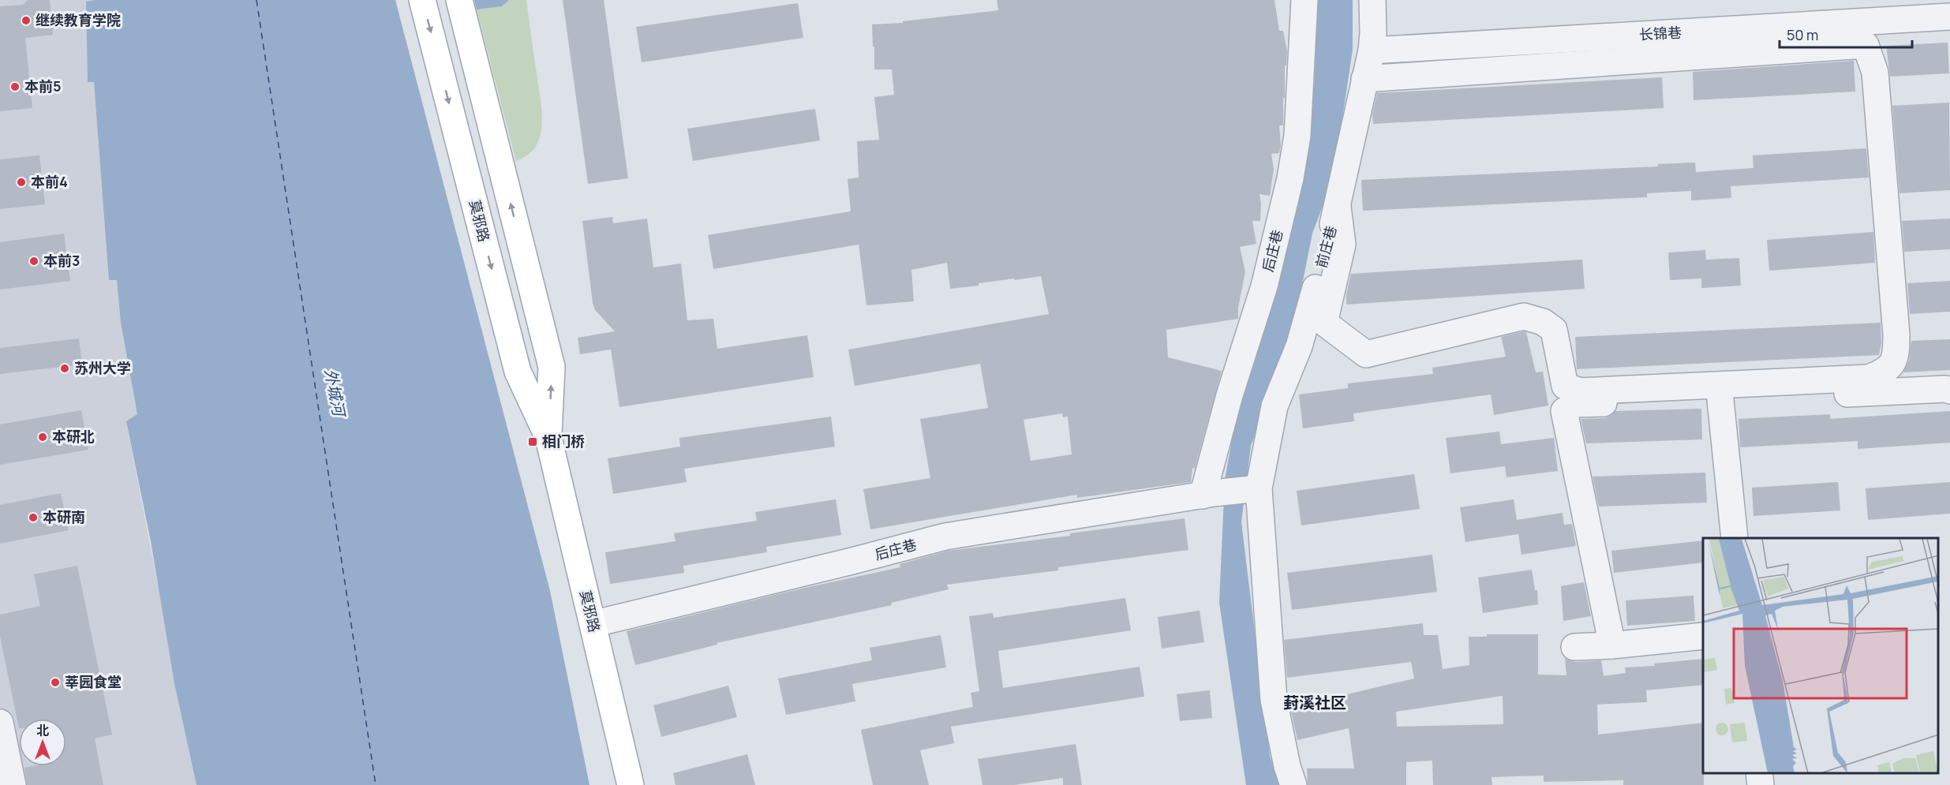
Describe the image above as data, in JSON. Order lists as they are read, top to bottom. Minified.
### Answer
{"streets":{"main road":["莫邪路"],"street":["长锦巷","前庄巷","后庄巷"]},"crossings":[["长锦巷","前庄巷"],["莫邪路","后庄巷"],["前庄巷","后庄巷"]],"districts":["葑溪社区"],"water":["外城河"],"places":{"other":["继续教育学院","本前5","本前4","本前3","苏州大学","本研北","本研南","莘园食堂"],"transit":["相门桥"]},"scale_bar":"50 m","north":"top"}
